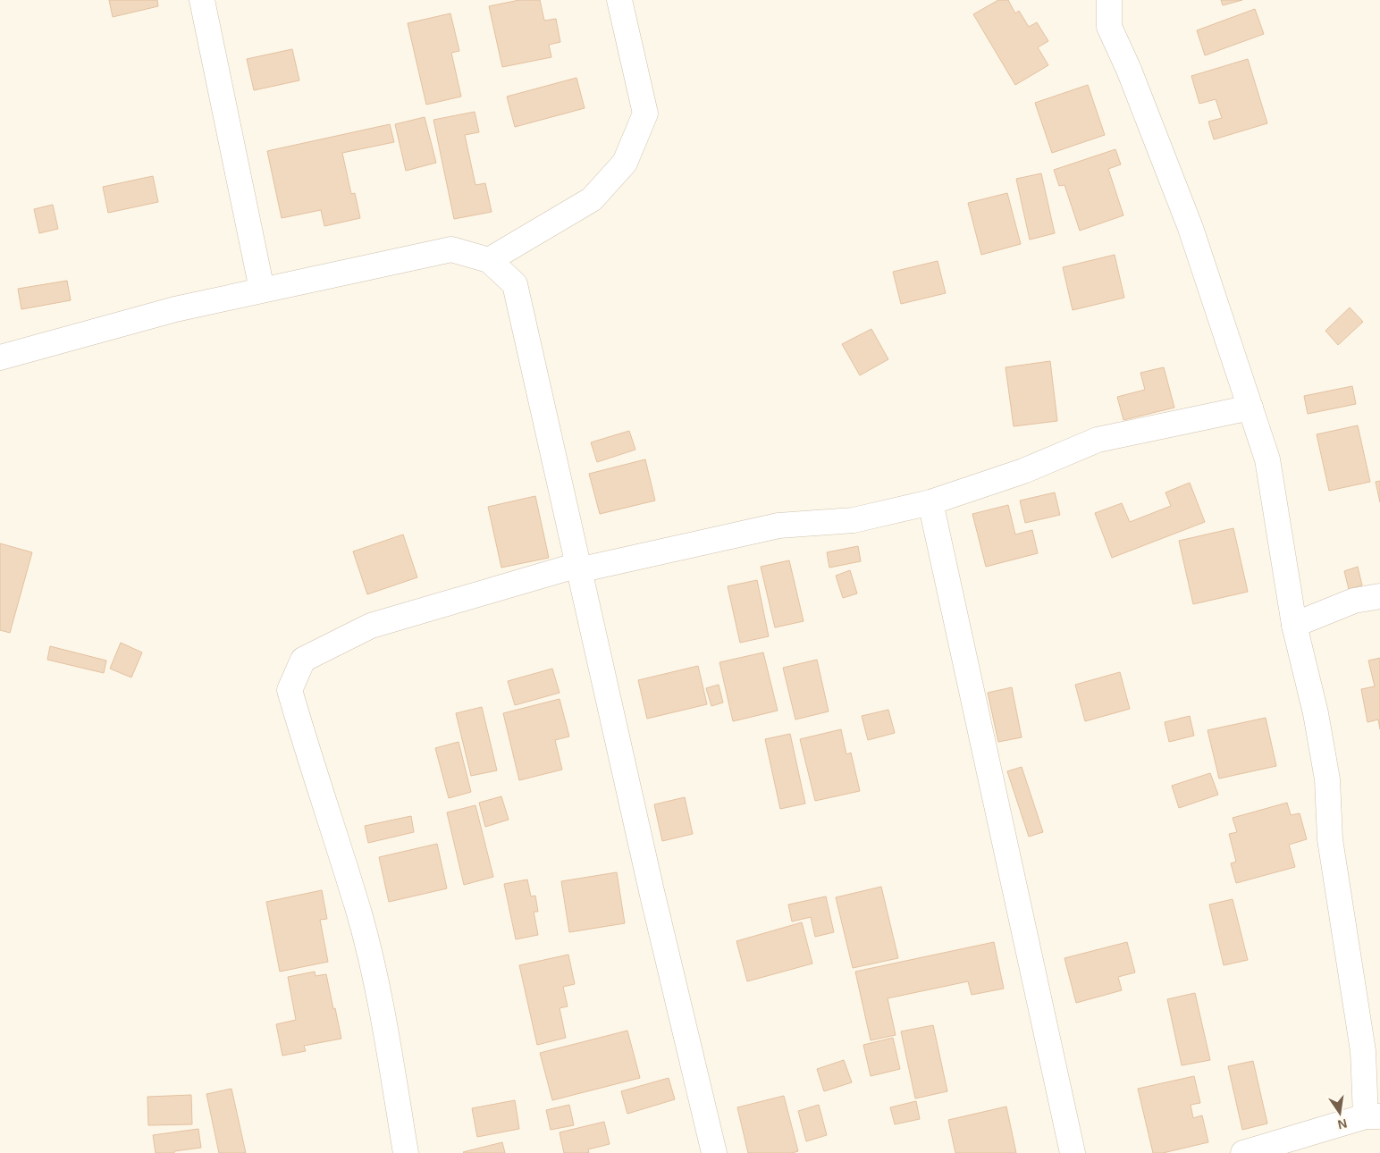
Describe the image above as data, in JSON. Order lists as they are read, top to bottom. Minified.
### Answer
{"north":"bottom"}
